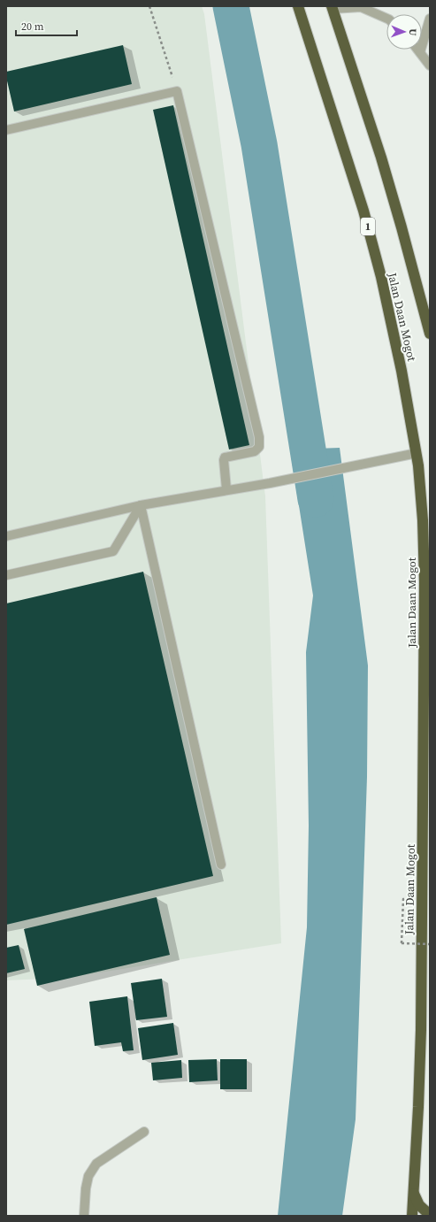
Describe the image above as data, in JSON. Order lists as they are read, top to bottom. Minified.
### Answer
{"streets":{"highway":["1","Jalan Daan Mogot"]},"scale_bar":"20 m","north":"right"}
